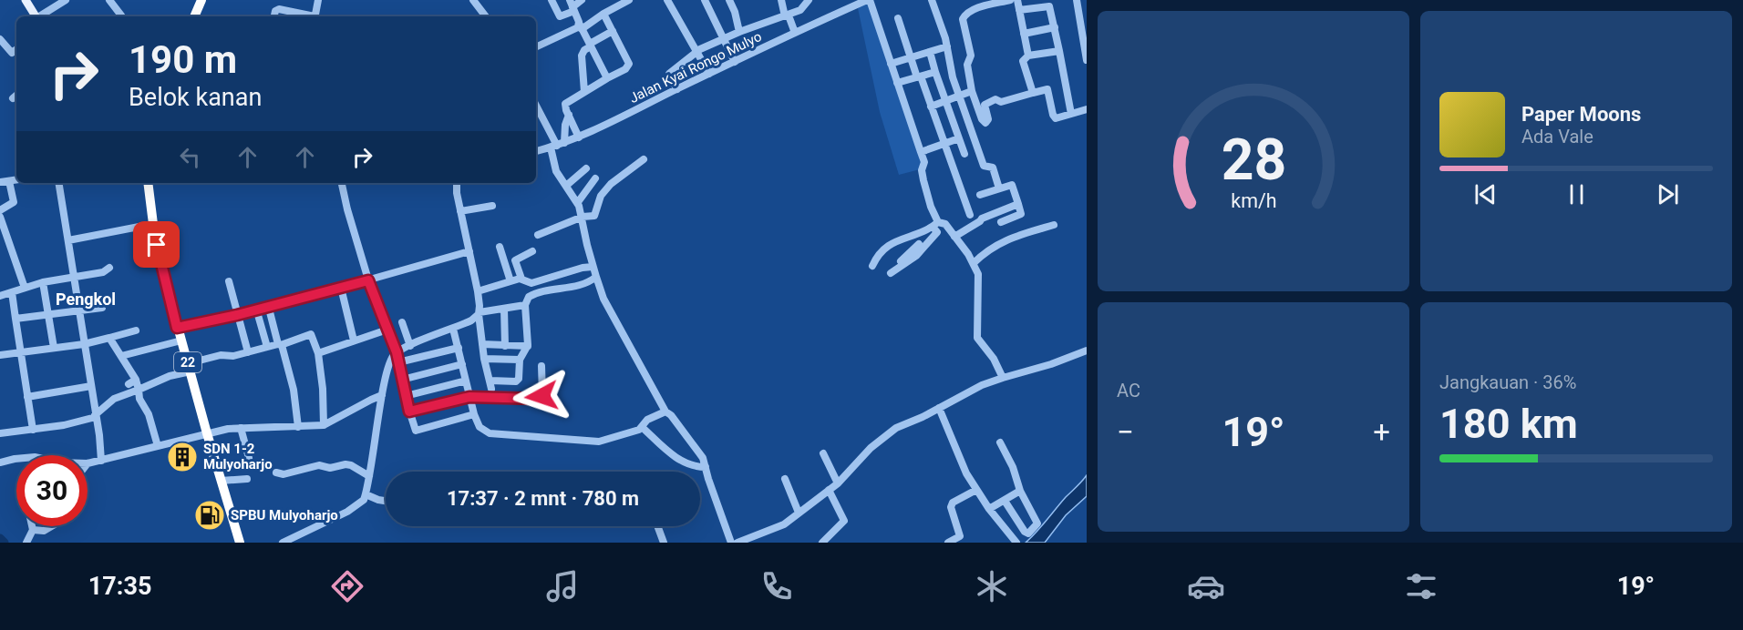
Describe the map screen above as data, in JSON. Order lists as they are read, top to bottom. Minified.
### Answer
{"streets":{"highway":["22"],"street":["Jalan Kyai Rongo Mulyo"]},"districts":["Pengkol"],"places":{"building":["SDN 1-2 Mulyoharjo"],"fuel station":["SPBU Mulyoharjo"]},"page":{"turn":["190 m","Belok kanan"],"song":["Paper Moons","Ada Vale"],"tile":["AC",["Jangkauan · 36%","180 km"]],"heat":["−","19°","+"],"limit":"30","trip":"17:37 · 2 mnt · 780 m","tabs":["17:35","19°"],"gauge":["28","km/h"]}}
